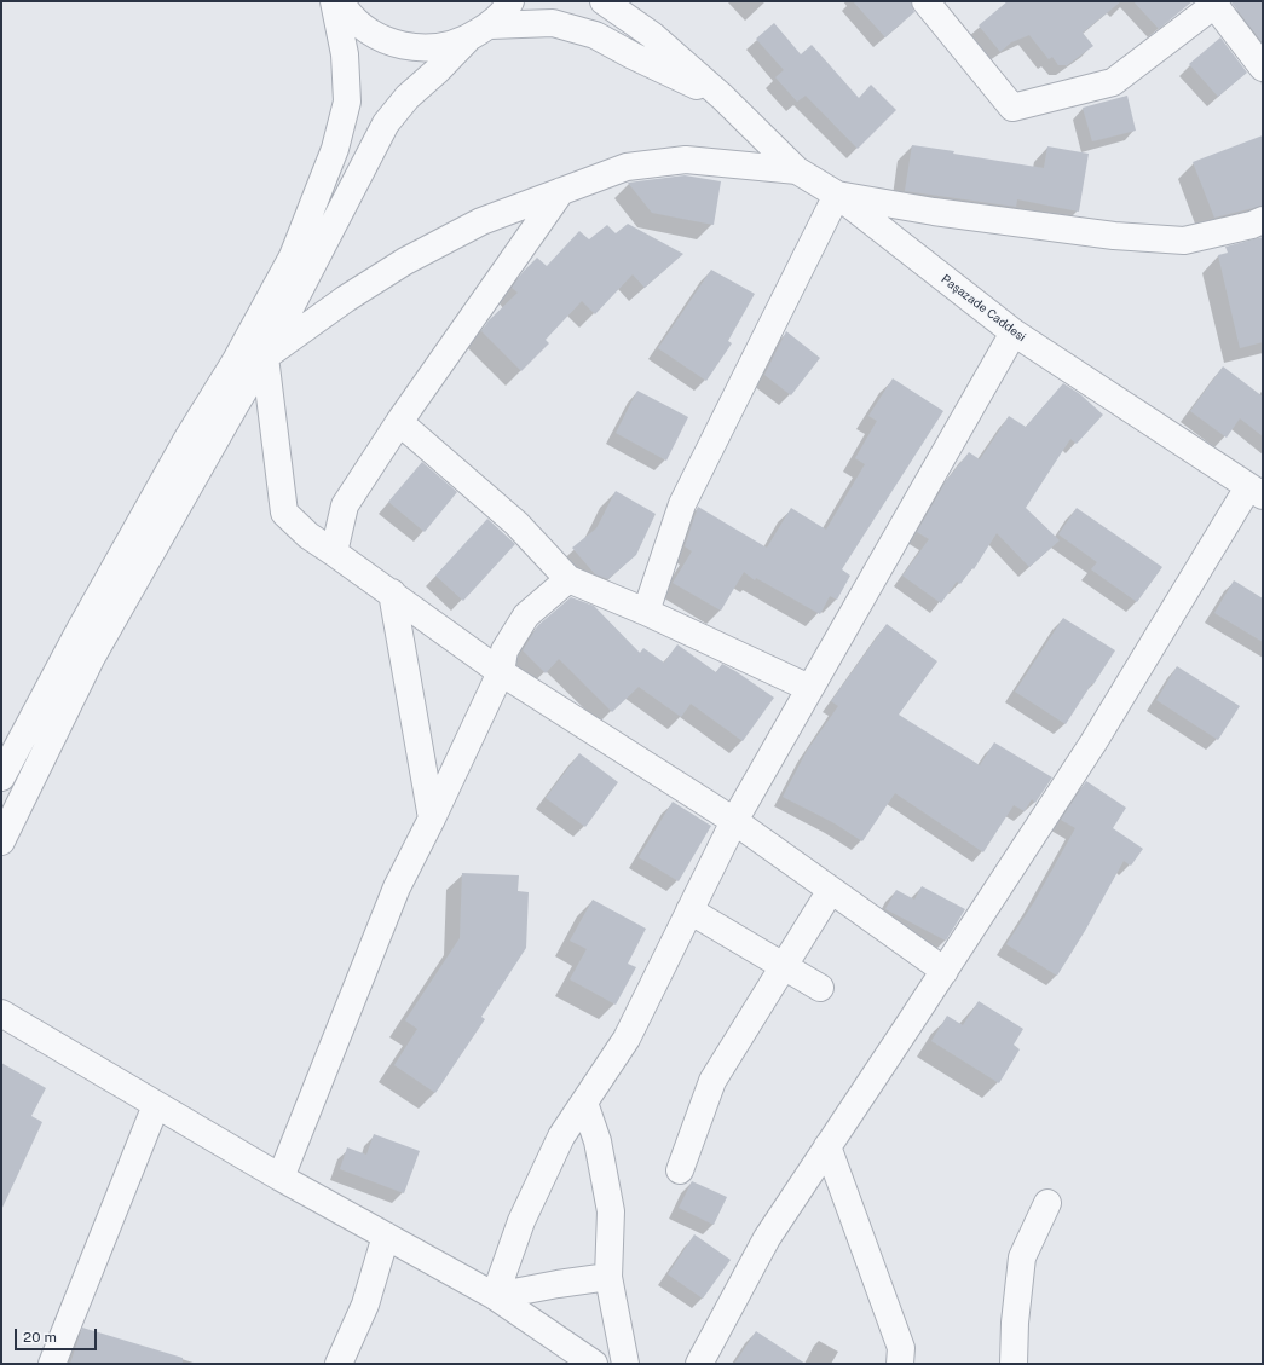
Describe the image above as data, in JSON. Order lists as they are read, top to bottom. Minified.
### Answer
{"streets":{"street":["Paşazade Caddesi"]},"scale_bar":"20 m"}
